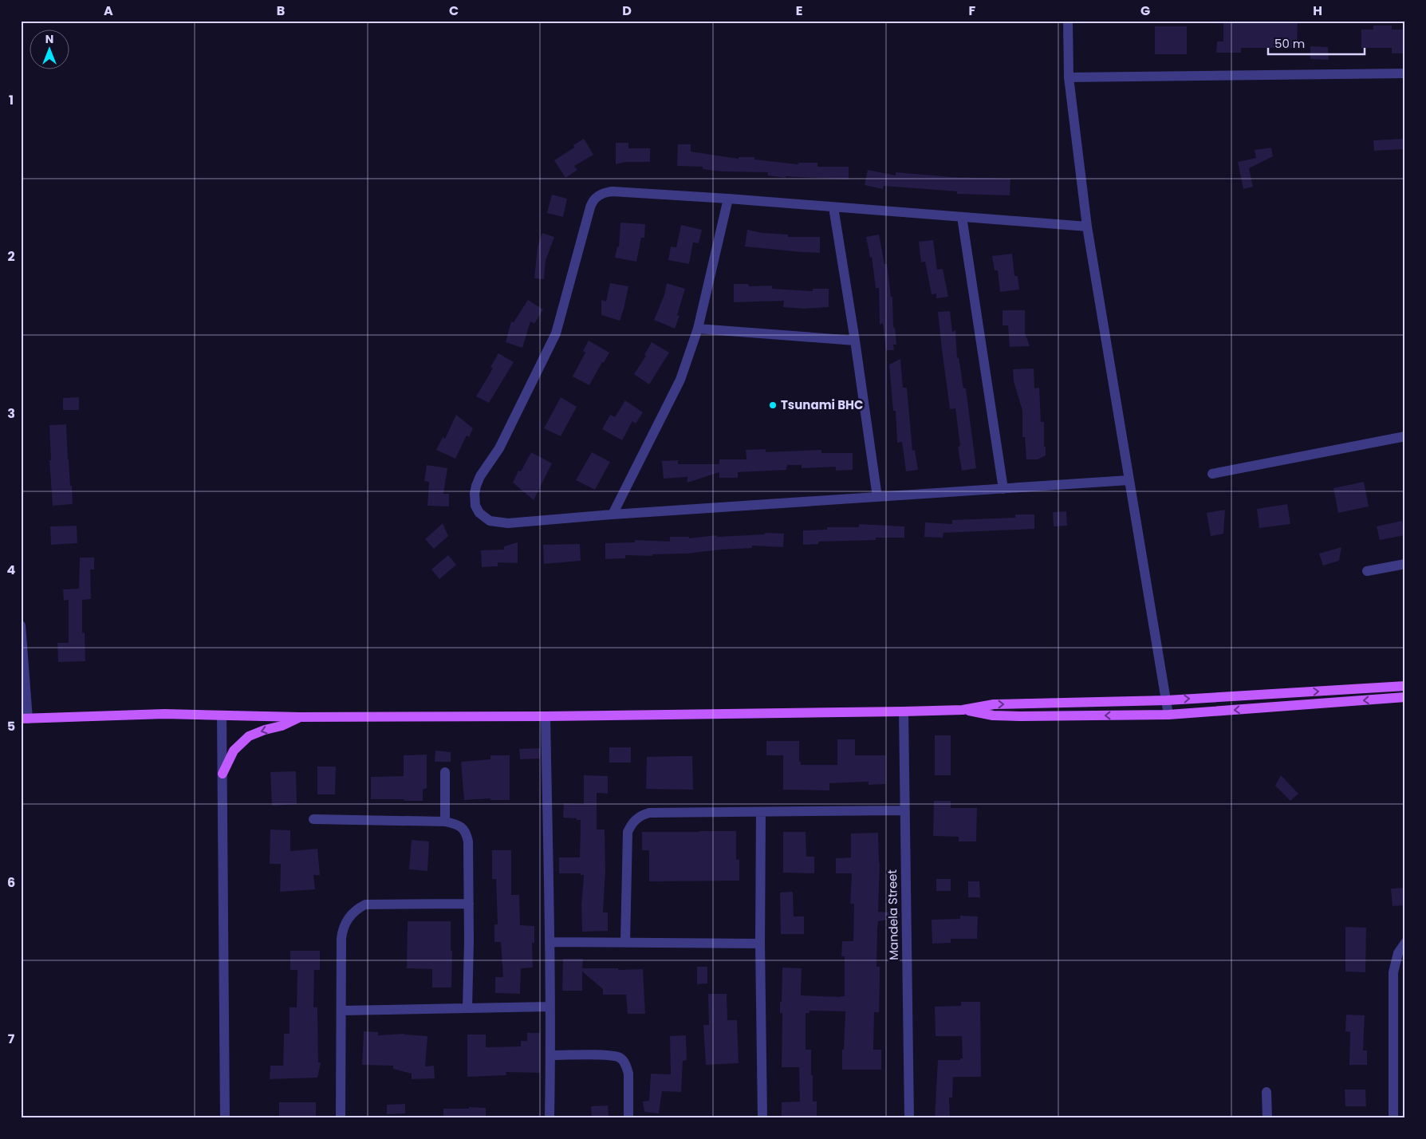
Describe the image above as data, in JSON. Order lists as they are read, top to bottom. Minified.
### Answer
{"streets":{"street":["Mandela Street"]},"places":["Tsunami BHC"],"scale_bar":"50 m","north":"top","grid":{"columns":["A","B","C","D","E","F","G","H"],"rows":["1","2","3","4","5","6","7"]}}
